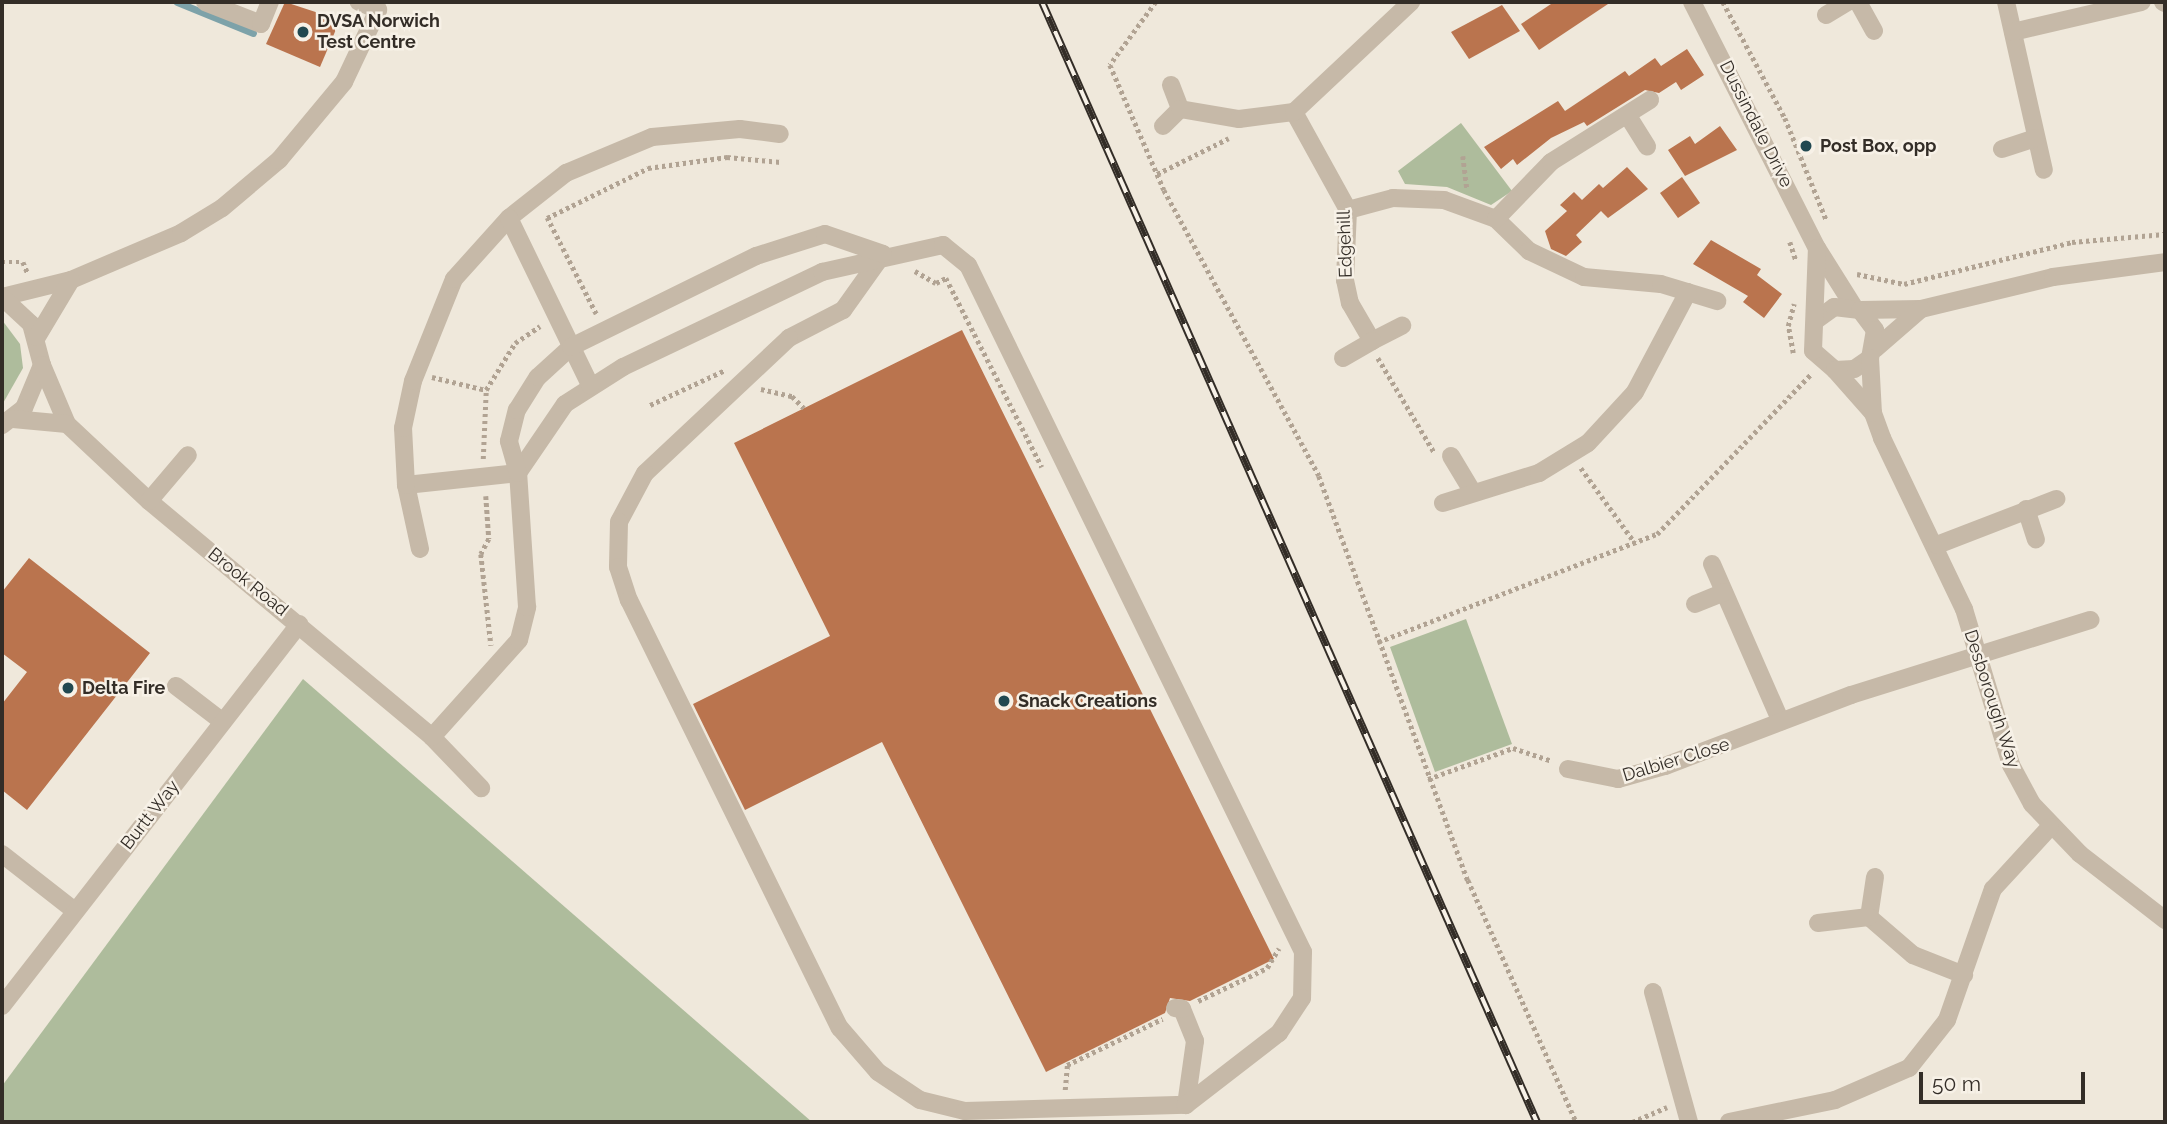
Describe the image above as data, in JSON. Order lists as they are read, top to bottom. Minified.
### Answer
{"streets":{"street":["Dussindale Drive","Edgehill","Brook Road","Desborough Way","Dalbier Close","Burtt Way"]},"crossings":[["Dussindale Drive","Desborough Way"],["Brook Road","Burtt Way"],["Desborough Way","Dalbier Close"]],"places":["DVSA Norwich Test Centre","Post Box, opp","Delta Fire","Snack Creations"],"scale_bar":"50 m"}
